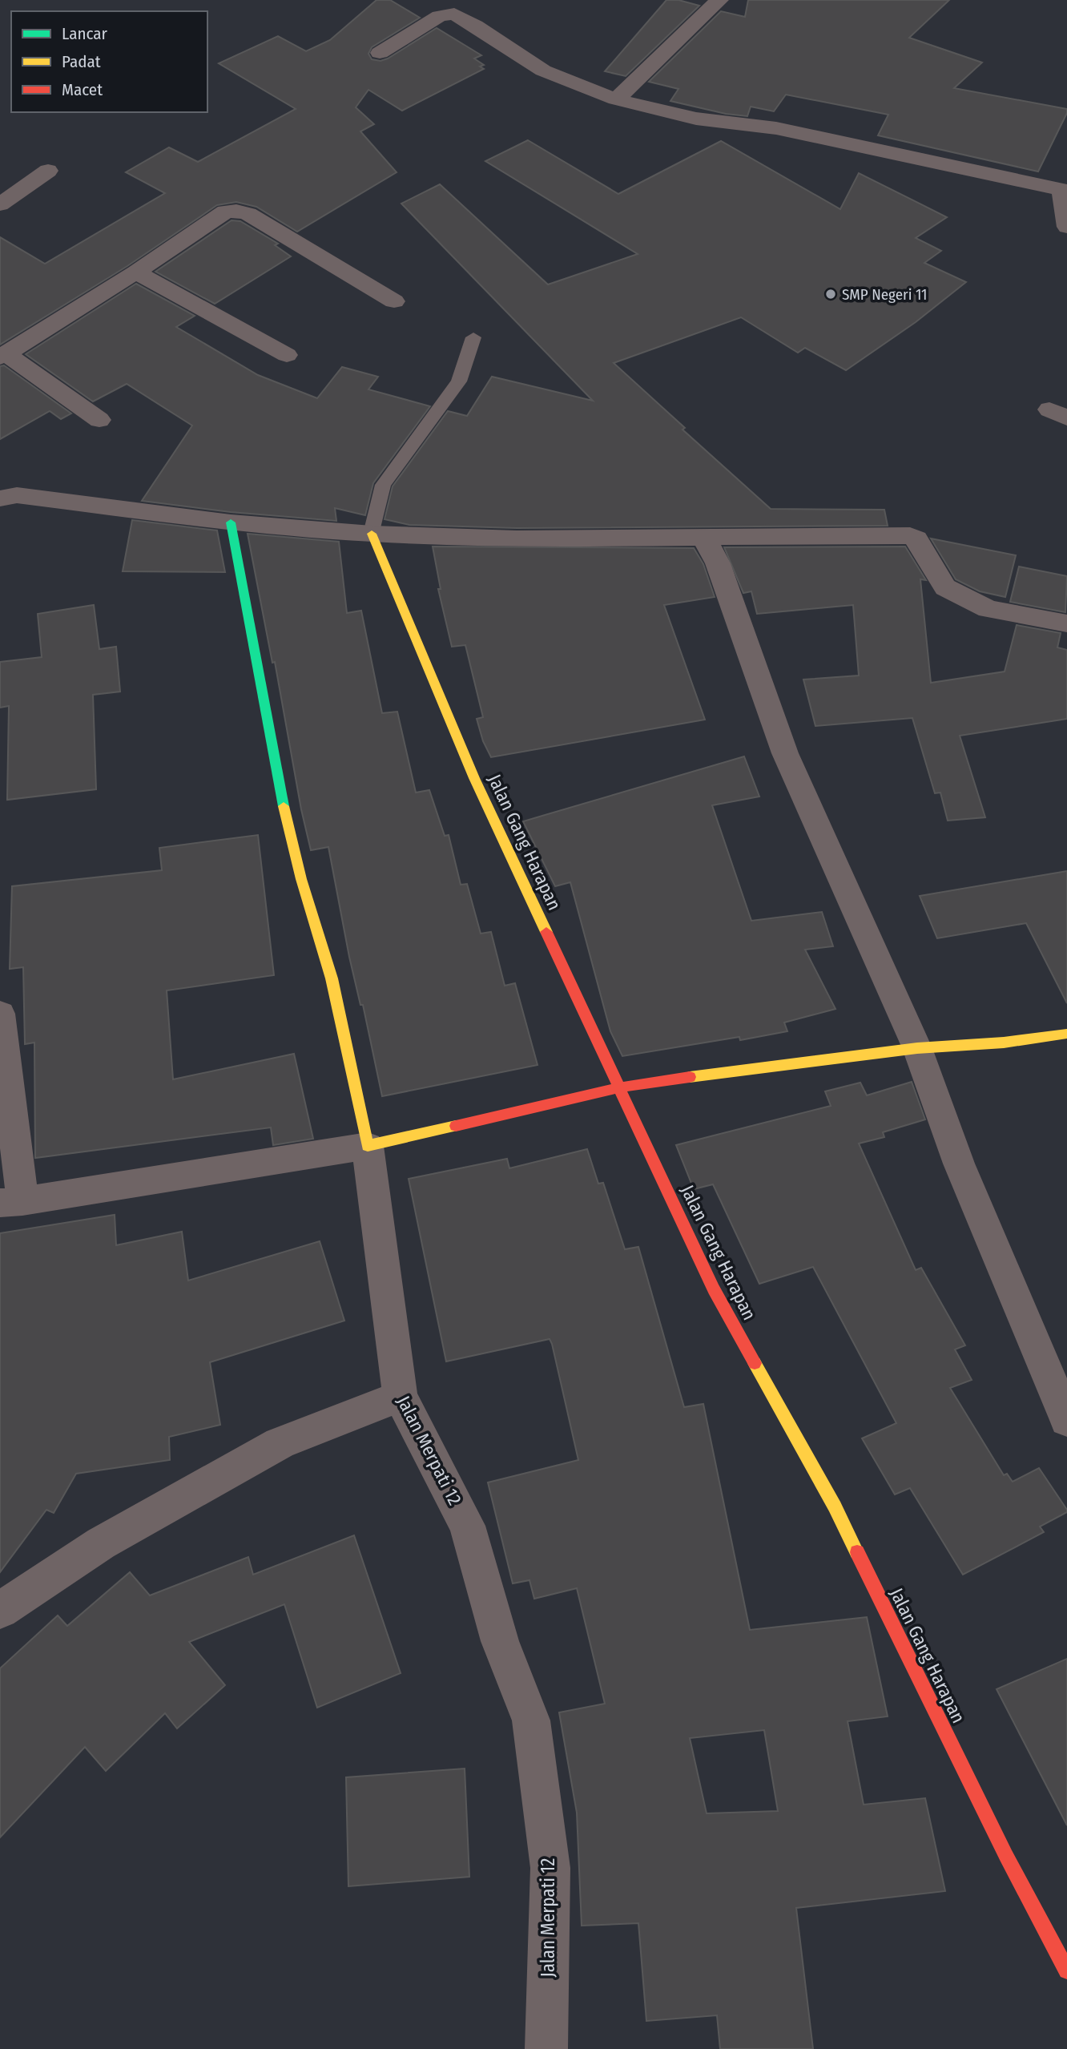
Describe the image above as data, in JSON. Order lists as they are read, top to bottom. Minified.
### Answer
{"streets":{"street":["Jalan Gang Harapan","Jalan Merpati 12"]},"places":["SMP Negeri 11"],"legend":["Lancar","Padat","Macet"]}
